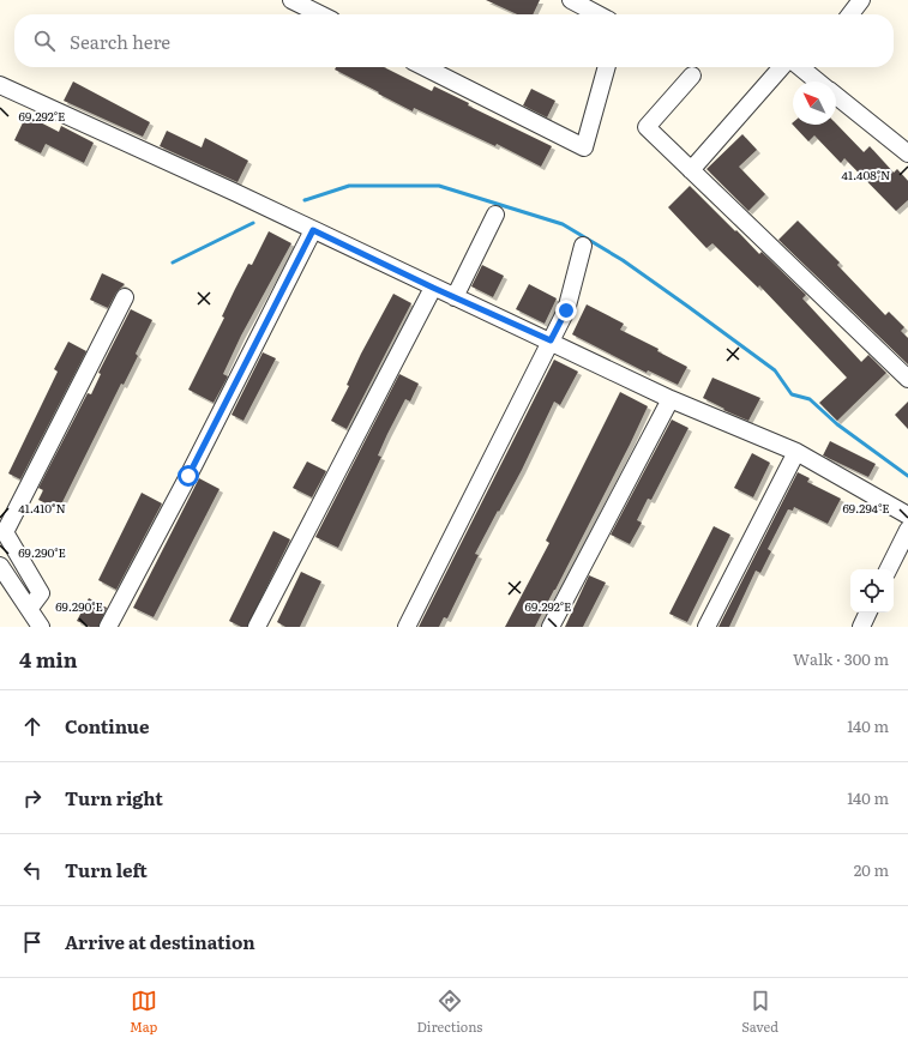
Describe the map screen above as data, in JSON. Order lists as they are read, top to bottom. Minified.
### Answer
{"north":"top left","page":{"search":"Search here","heading":["4 min","Walk · 300 m"],"list":[["Continue","140 m"],["Turn right","140 m"],["Turn left","20 m"],"Arrive at destination"],"nav":["Map","Directions","Saved"]},"coordinates":["69.292°E","41.408°N","41.410°N","69.294°E","69.290°E"]}
